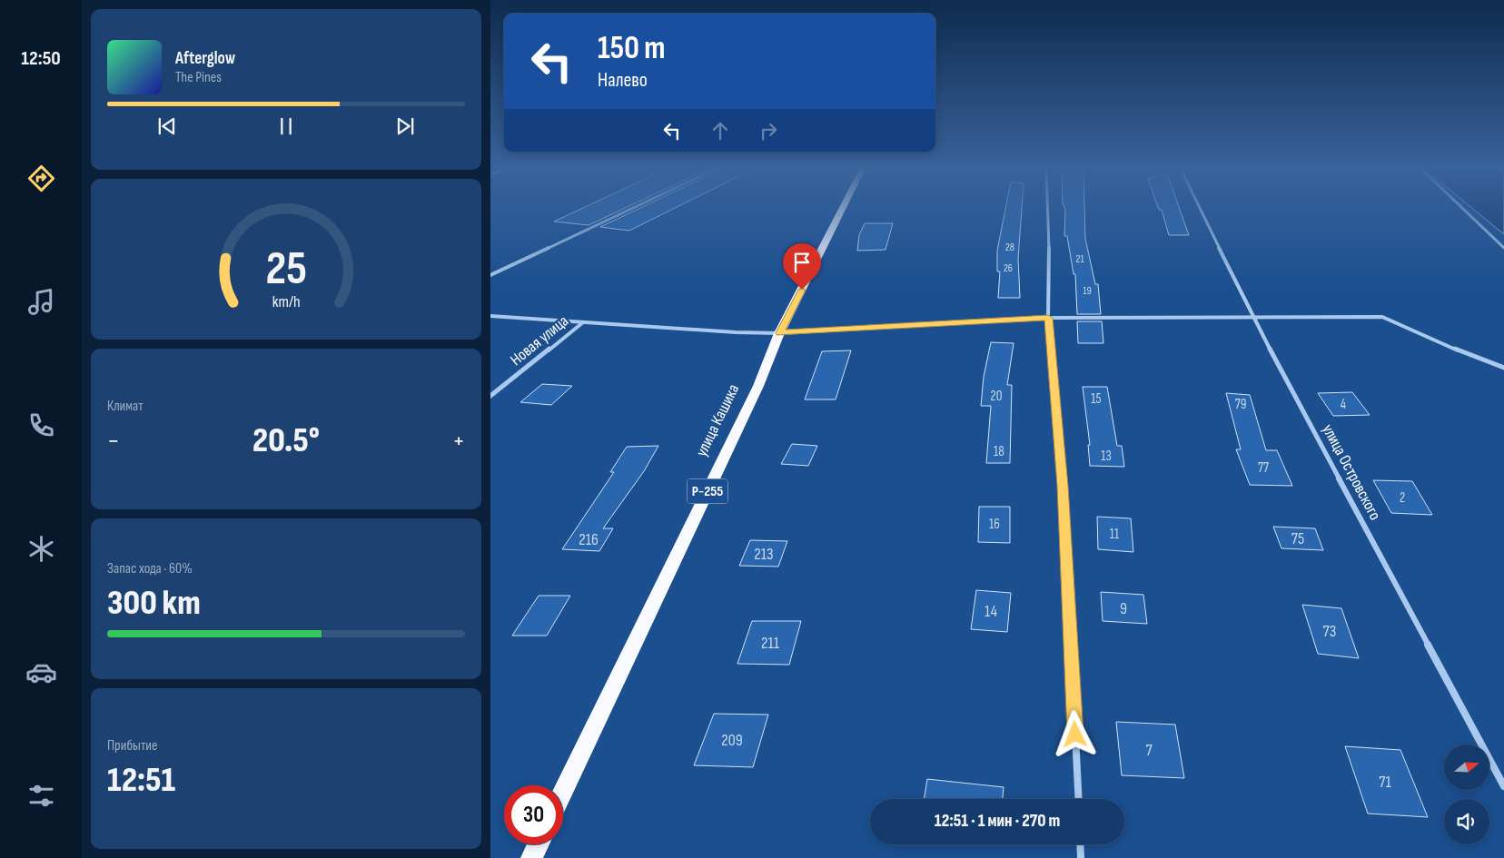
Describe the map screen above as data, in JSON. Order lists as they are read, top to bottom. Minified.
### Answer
{"streets":{"highway":["улица Кашика","Р-255"],"street":["Новая улица","улица Островского"]},"house_numbers":["28","21","26","19","20","15","79","4","18","13","77","2","16","11","75","216","213","9","14","73","211","209","7","71"],"north":"right","page":{"tabs":"12:50","turn":["150 m","Налево"],"song":["Afterglow","The Pines"],"tile":["Климат",["Запас хода · 60%","300 km"],["Прибытие","12:51"]],"heat":["−","20.5°","+"],"limit":"30","trip":"12:51 · 1 мин · 270 m","gauge":["25","km/h"]}}
